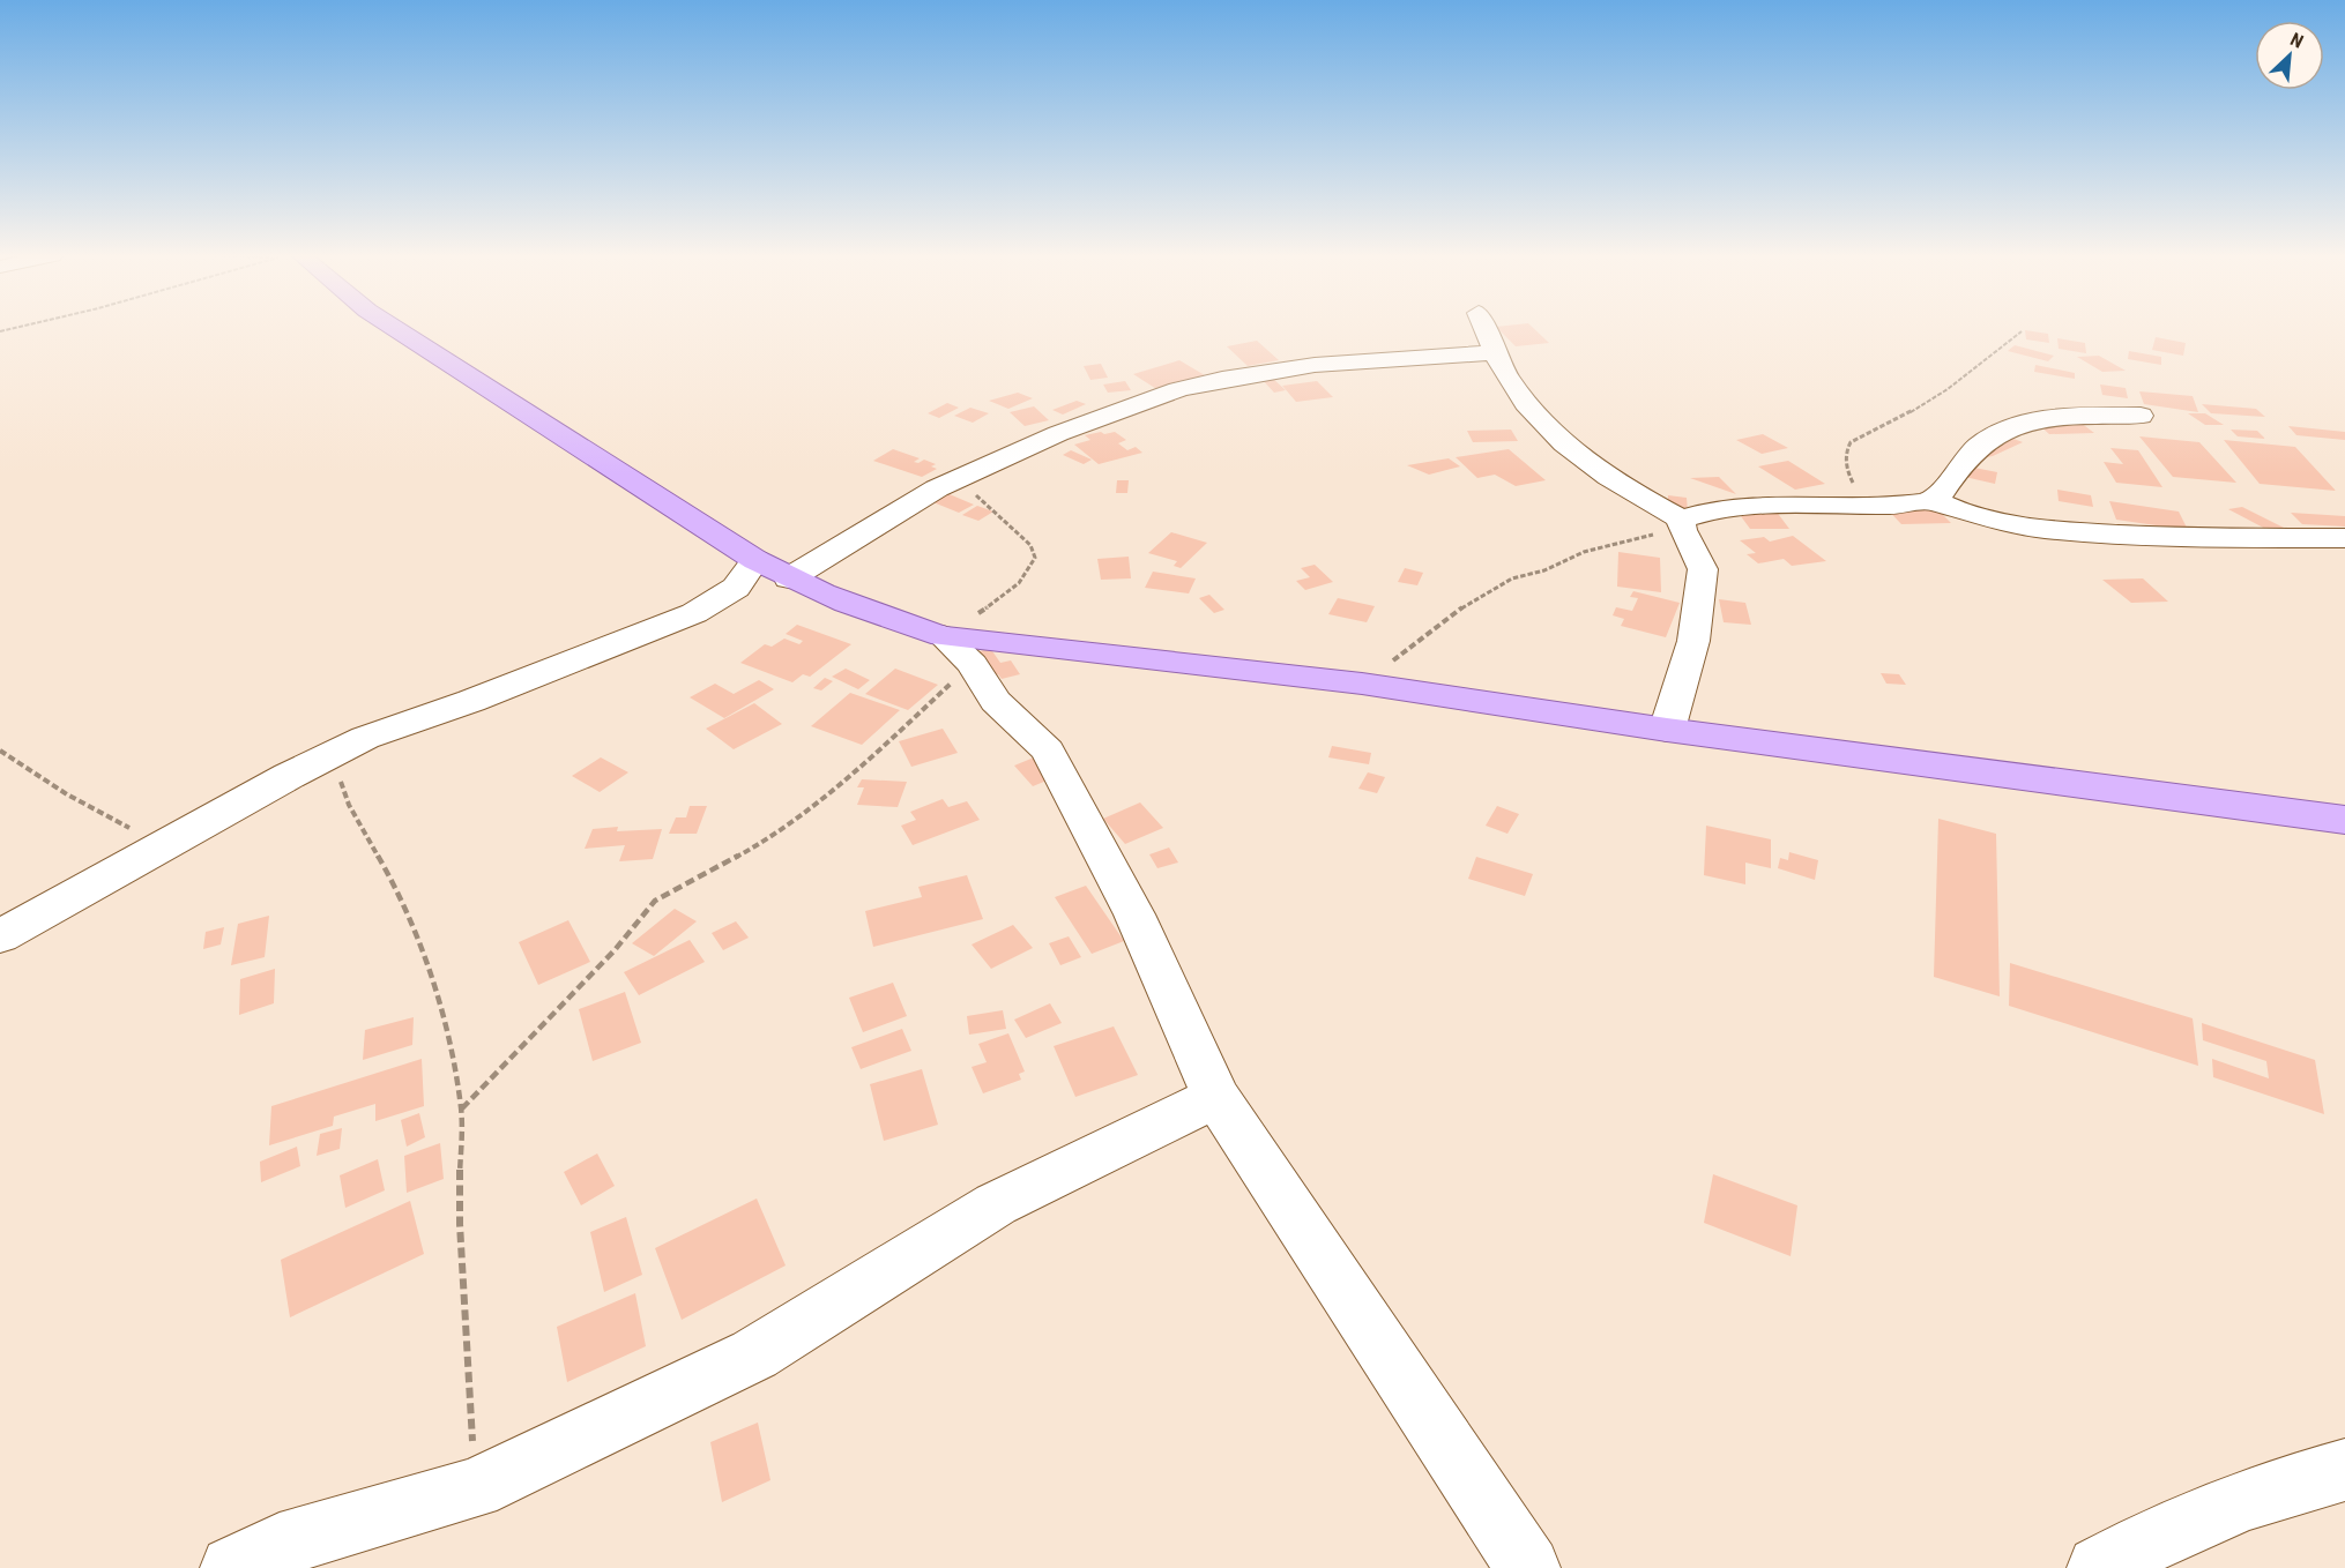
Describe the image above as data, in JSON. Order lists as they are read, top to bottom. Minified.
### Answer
{"north":"top right"}
